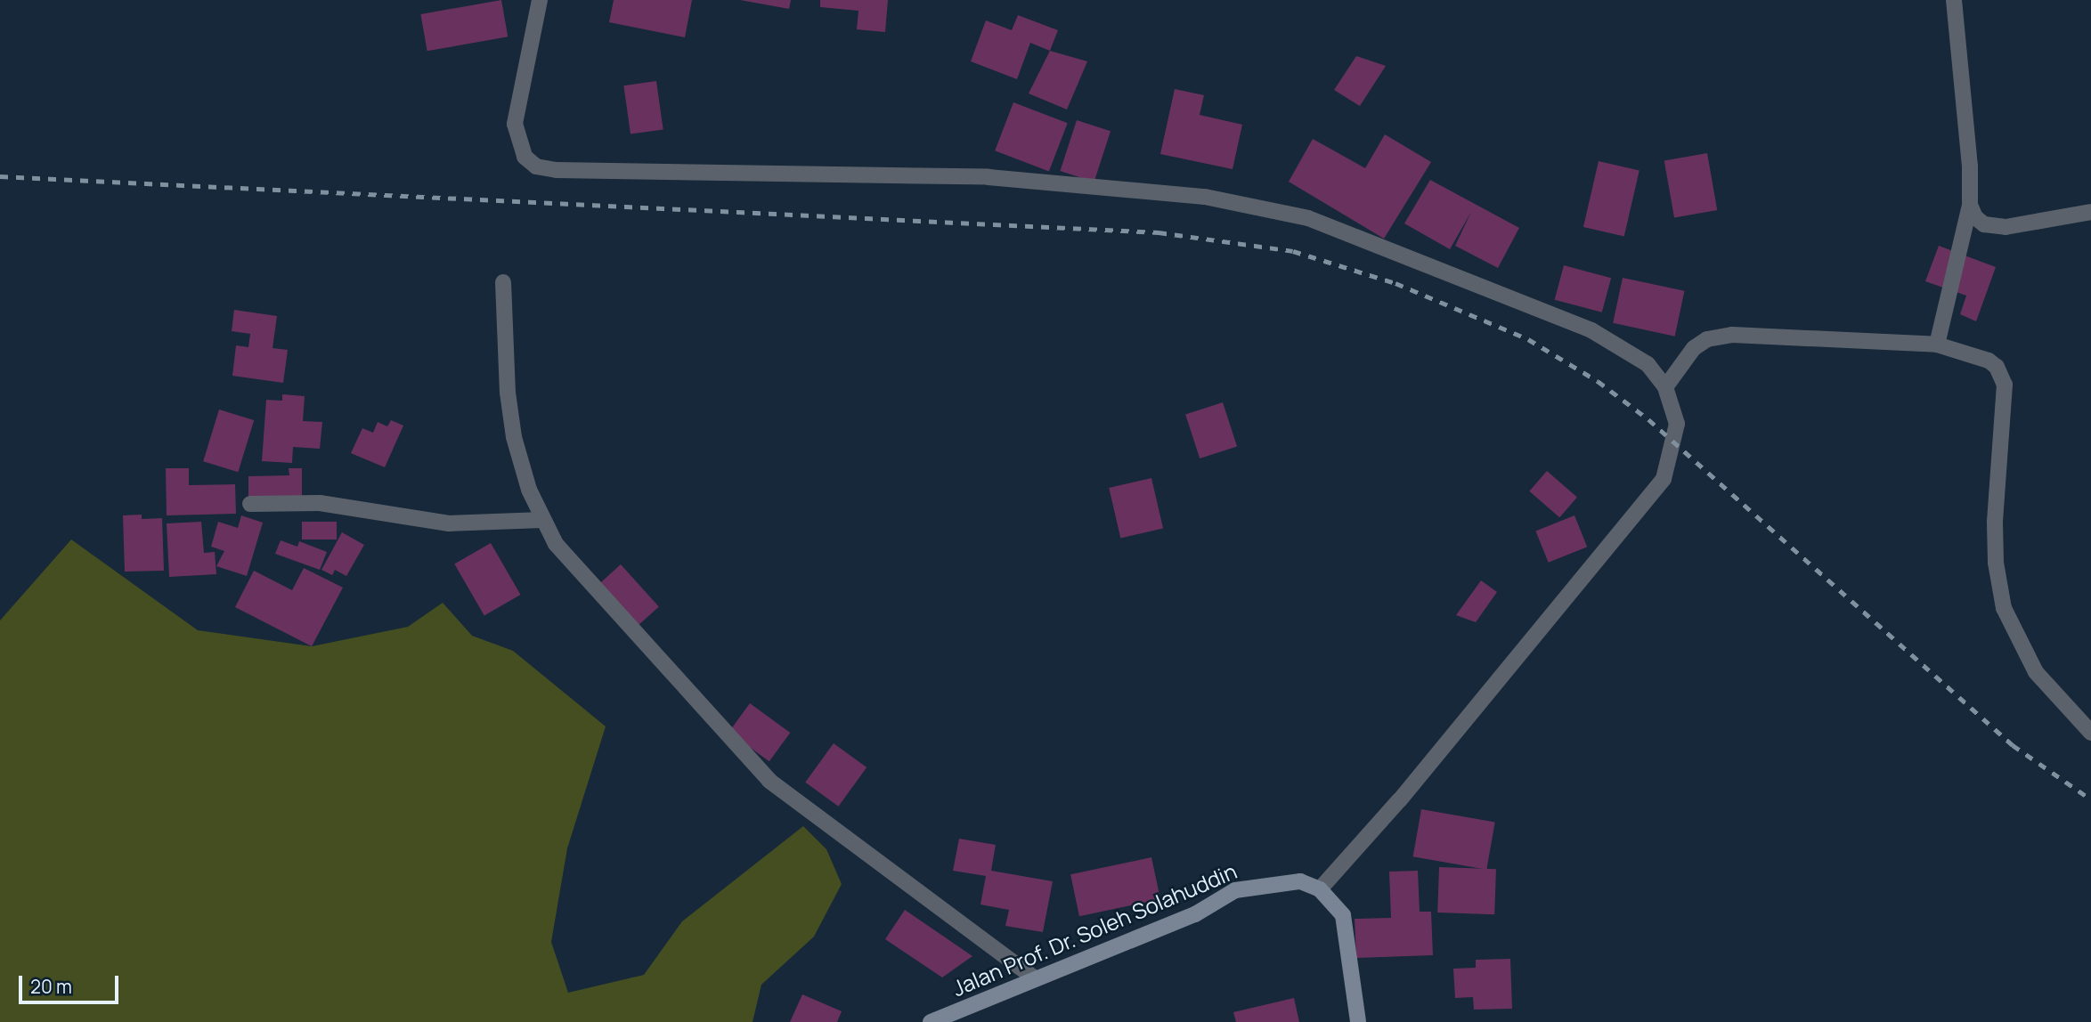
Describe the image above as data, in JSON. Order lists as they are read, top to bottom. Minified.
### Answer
{"streets":{"street":["Jalan Prof. Dr. Soleh Solahuddin"]},"scale_bar":"20 m"}
